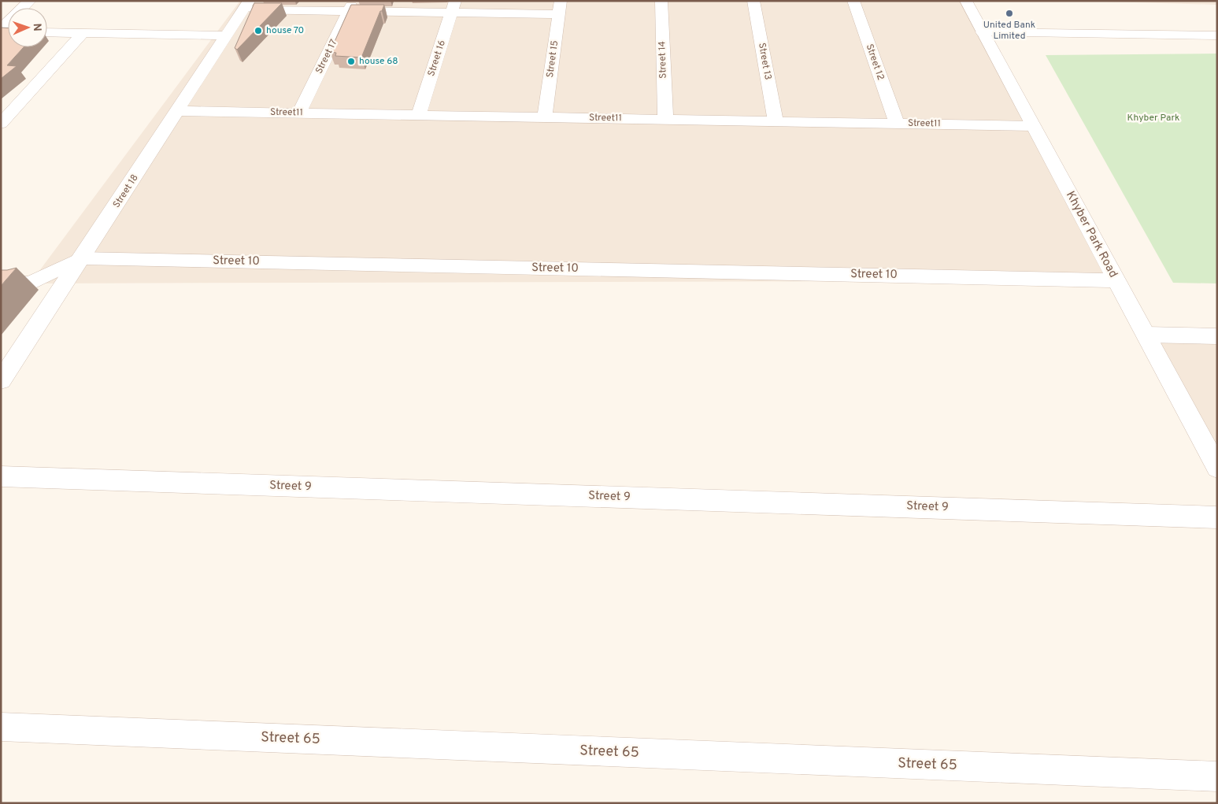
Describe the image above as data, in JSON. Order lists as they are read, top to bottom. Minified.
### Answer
{"streets":{"street":["Street 17","Street 16","Street 15","Street 14","Street 13","Street 12","Street11","Street 18","Khyber Park Road","Street 10","Street 9","Street 65"]},"crossings":[["Street 17","Street11"],["Street 16","Street11"],["Street 15","Street11"],["Street 14","Street11"],["Street 13","Street11"],["Street 12","Street11"],["Street11","Street 18"],["Street11","Khyber Park Road"],["Street 18","Street 10"],["Khyber Park Road","Street 10"]],"parks":["Khyber Park"],"places":["United Bank Limited","house 70","house 68"],"north":"right"}
